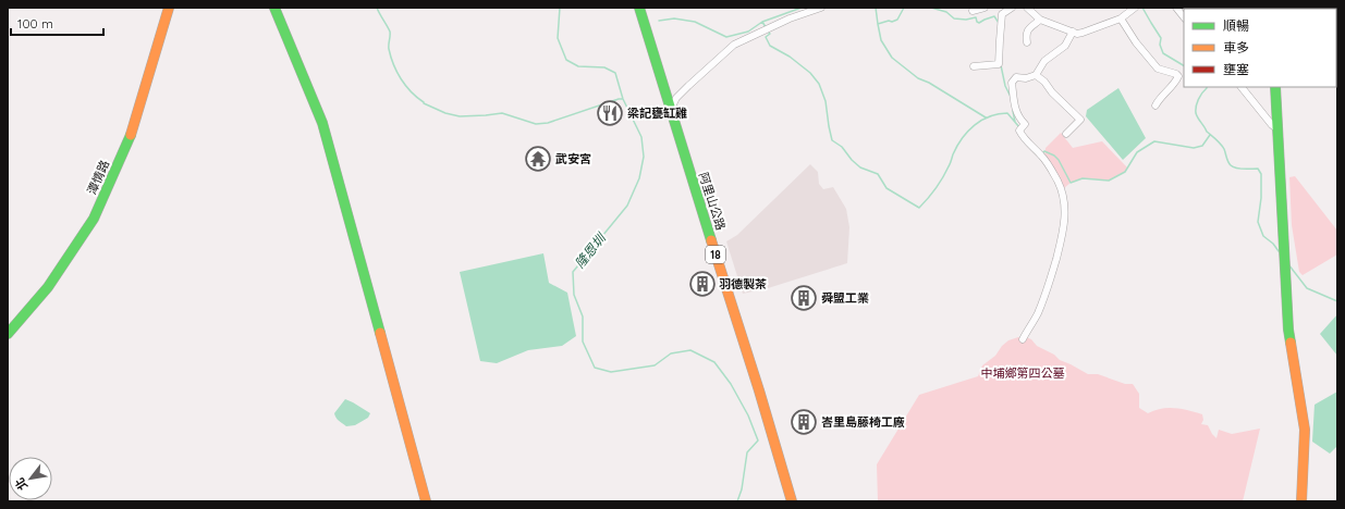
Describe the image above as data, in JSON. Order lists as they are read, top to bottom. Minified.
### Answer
{"streets":{"street":["潭情路","阿里山公路","18"]},"water":["隆恩圳"],"parks":["中埔鄉第四公墓"],"places":{"restaurant":["梁記甕缸雞"],"temple":["武安宮"],"building":["羽德製茶","舜盟工業","峇里島藤椅工廠"]},"legend":["順暢","車多","壅塞"],"scale_bar":"100 m","north":"bottom left"}
